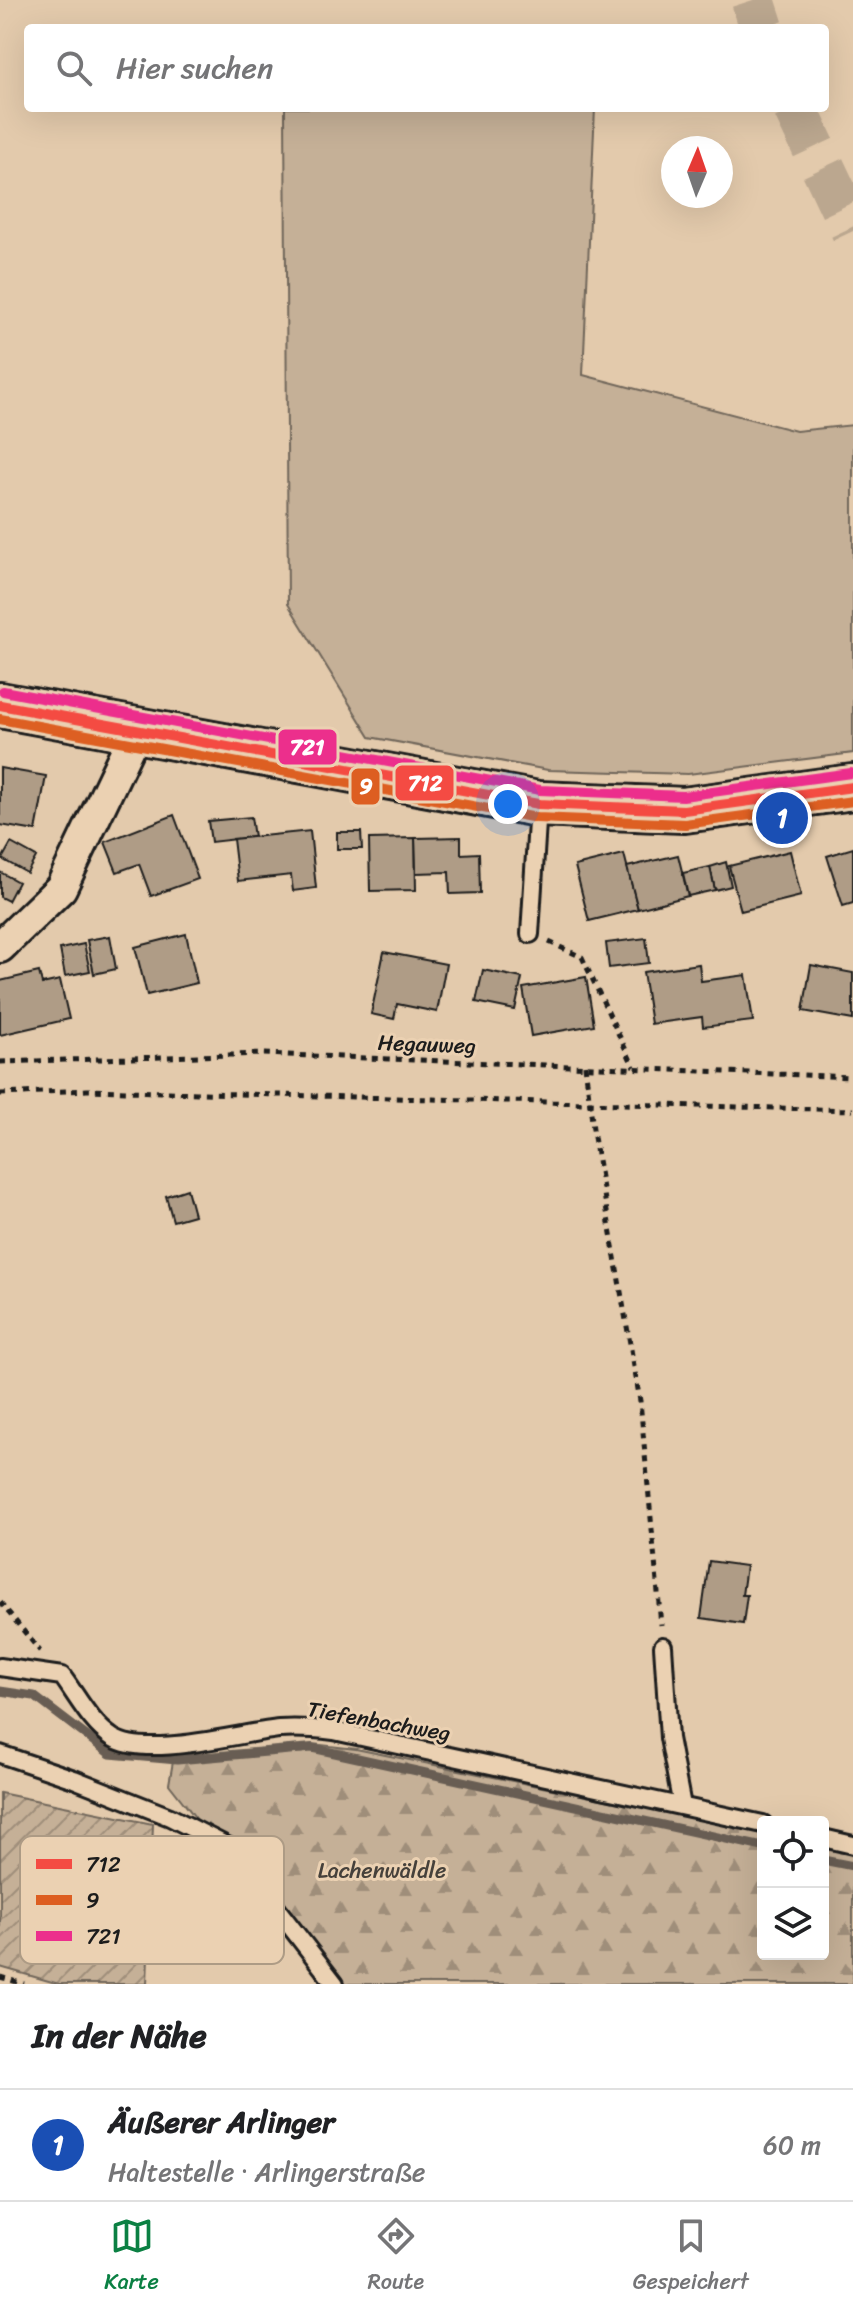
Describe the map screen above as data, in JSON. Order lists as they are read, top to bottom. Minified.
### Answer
{"streets":{"lane":["Tiefenbachweg"],"path":["Hegauweg"]},"parks":["Lachenwäldle"],"lines":["transit line 721","transit line 712","transit line 9"],"legend":["712","9","721"],"north":"top","page":{"search":"Hier suchen","pins":"1","heading":"In der Nähe","list":[{"mark":"1","name":"Äußerer Arlinger","note":"Haltestelle · Arlingerstraße","value":"60 m"}],"nav":["Karte","Route","Gespeichert"]}}
